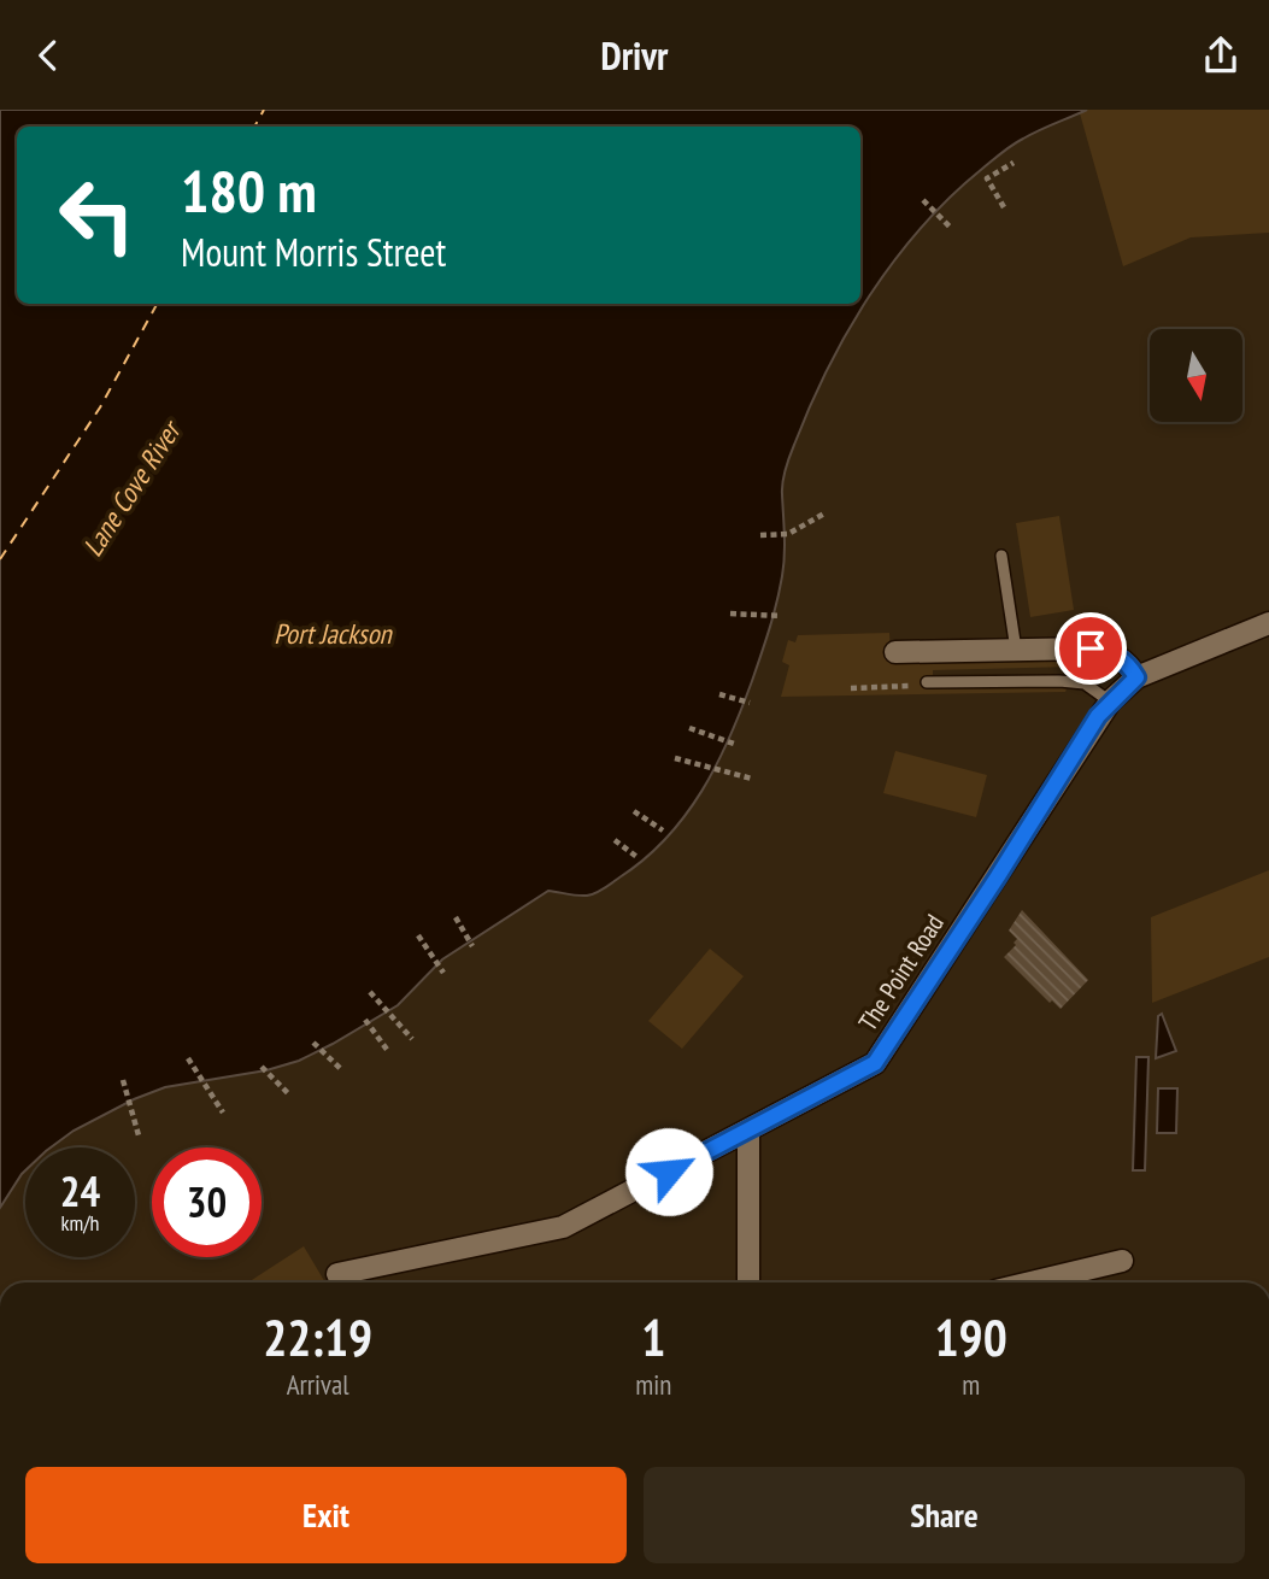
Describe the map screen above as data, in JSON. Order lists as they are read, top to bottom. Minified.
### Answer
{"streets":{"street":["The Point Road"]},"water":["Lane Cove River","Port Jackson"],"north":"bottom","page":{"header":"Drivr","turn":["180 m","Mount Morris Street"],"speed":"24 km/h","limit":"30","eta":["22:19","Arrival","1","min","190","m"],"buttons":["Exit","Share"]}}
